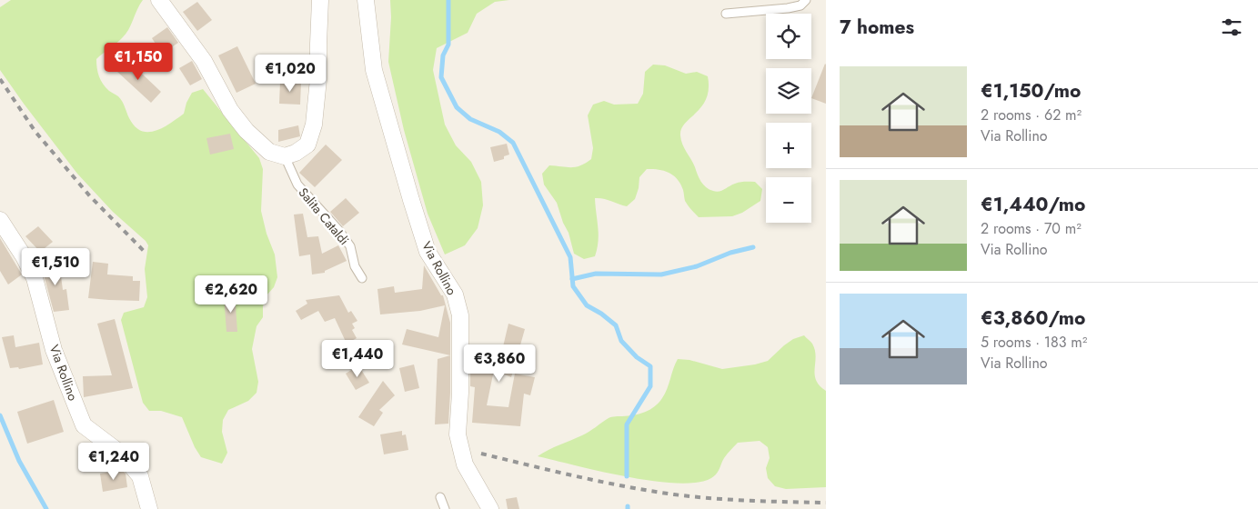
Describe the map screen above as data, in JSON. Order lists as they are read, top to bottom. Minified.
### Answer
{"streets":{"street":["Via Rollino"],"lane":["Salita Cataldi"]},"page":{"heading":"7 homes","map_buttons":["+","−"],"price":["€1,150","€1,020","€1,510","€2,620","€1,440","€3,860","€1,240"],"list":[{"name":"€1,150/mo","note":"2 rooms · 62 m² · Via Rollino"},{"name":"€1,440/mo","note":"2 rooms · 70 m² · Via Rollino"},{"name":"€3,860/mo","note":"5 rooms · 183 m² · Via Rollino"}]}}
